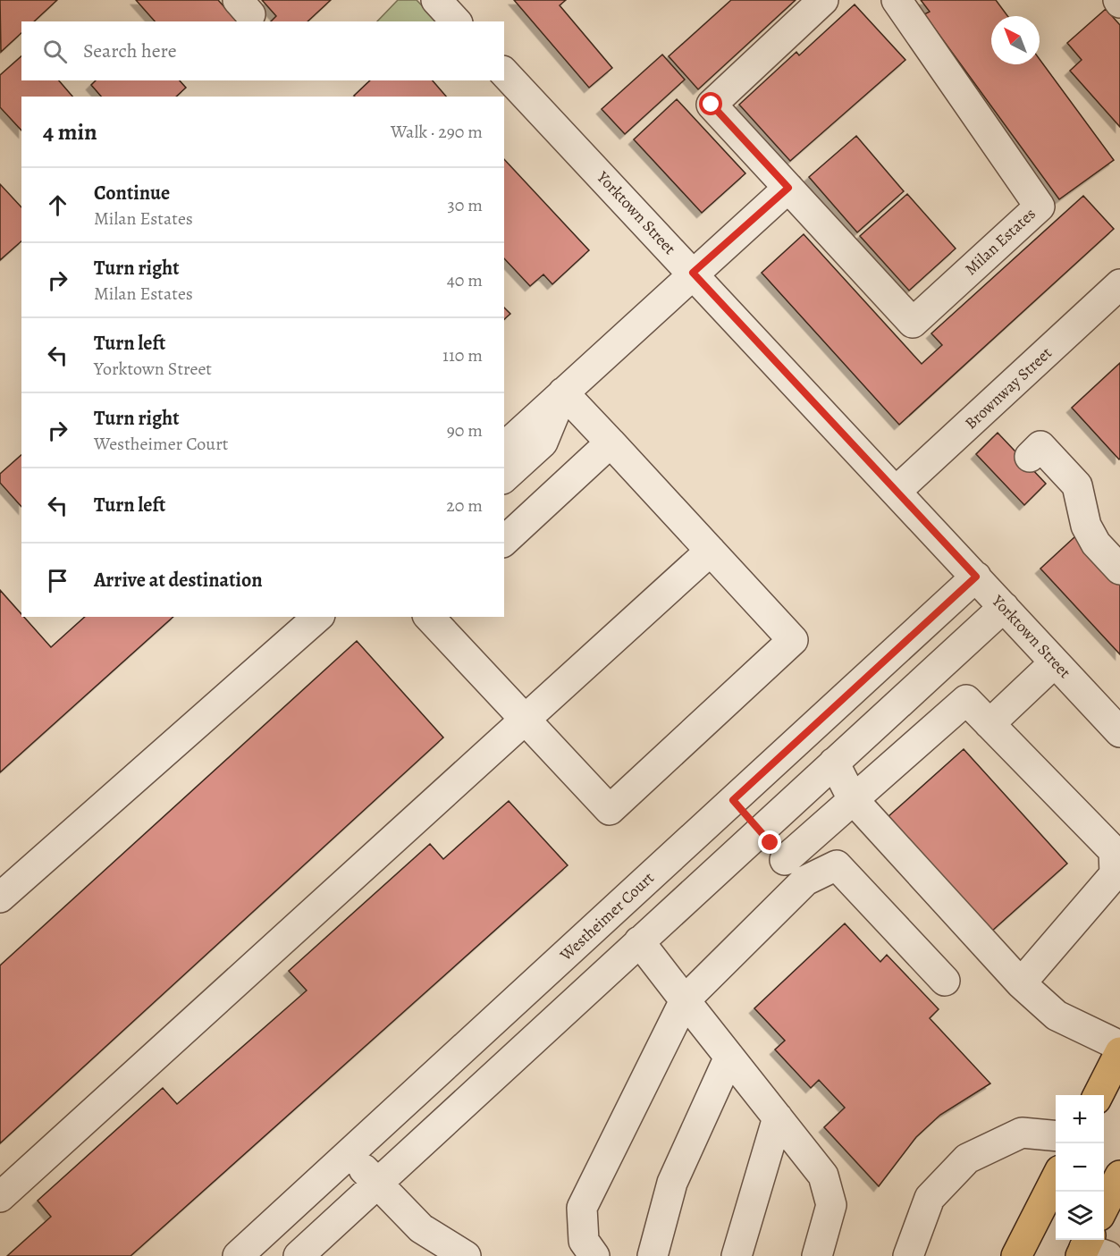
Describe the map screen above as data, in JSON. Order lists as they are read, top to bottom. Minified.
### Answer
{"streets":{"street":["Yorktown Street","Milan Estates","Brownway Street","Westheimer Court"]},"crossings":[["Yorktown Street","Brownway Street"],["Yorktown Street","Westheimer Court"]],"north":"top left","page":{"search":"Search here","heading":["4 min","Walk · 290 m"],"list":[["Continue","Milan Estates","30 m"],["Turn right","Milan Estates","40 m"],["Turn left","Yorktown Street","110 m"],["Turn right","Westheimer Court","90 m"],["Turn left","20 m"],"Arrive at destination"],"map_buttons":["+","−"]}}
